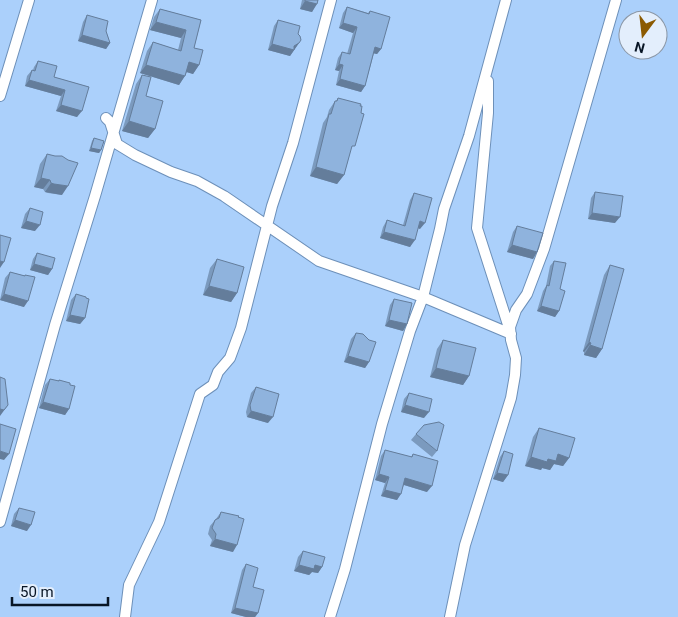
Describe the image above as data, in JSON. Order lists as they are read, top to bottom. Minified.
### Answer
{"scale_bar":"50 m","north":"bottom"}
